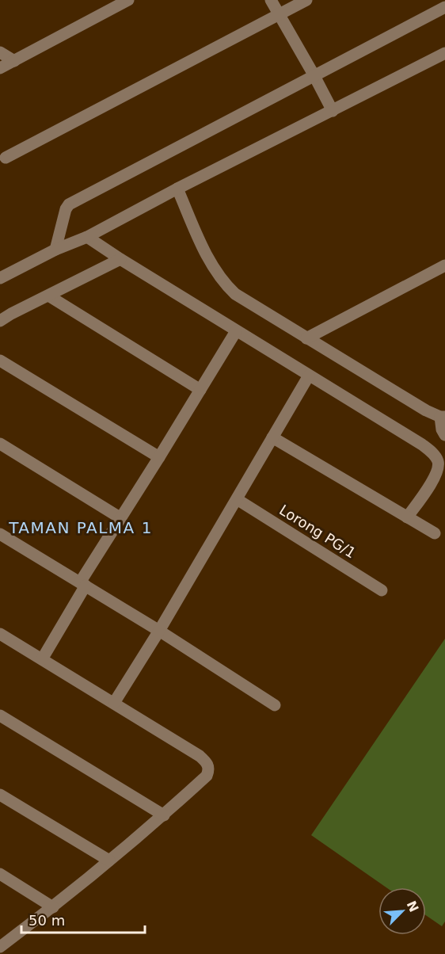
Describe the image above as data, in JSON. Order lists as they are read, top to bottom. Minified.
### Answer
{"streets":{"street":["Lorong PG/1"]},"districts":["TAMAN PALMA 1"],"scale_bar":"50 m","north":"top right"}
